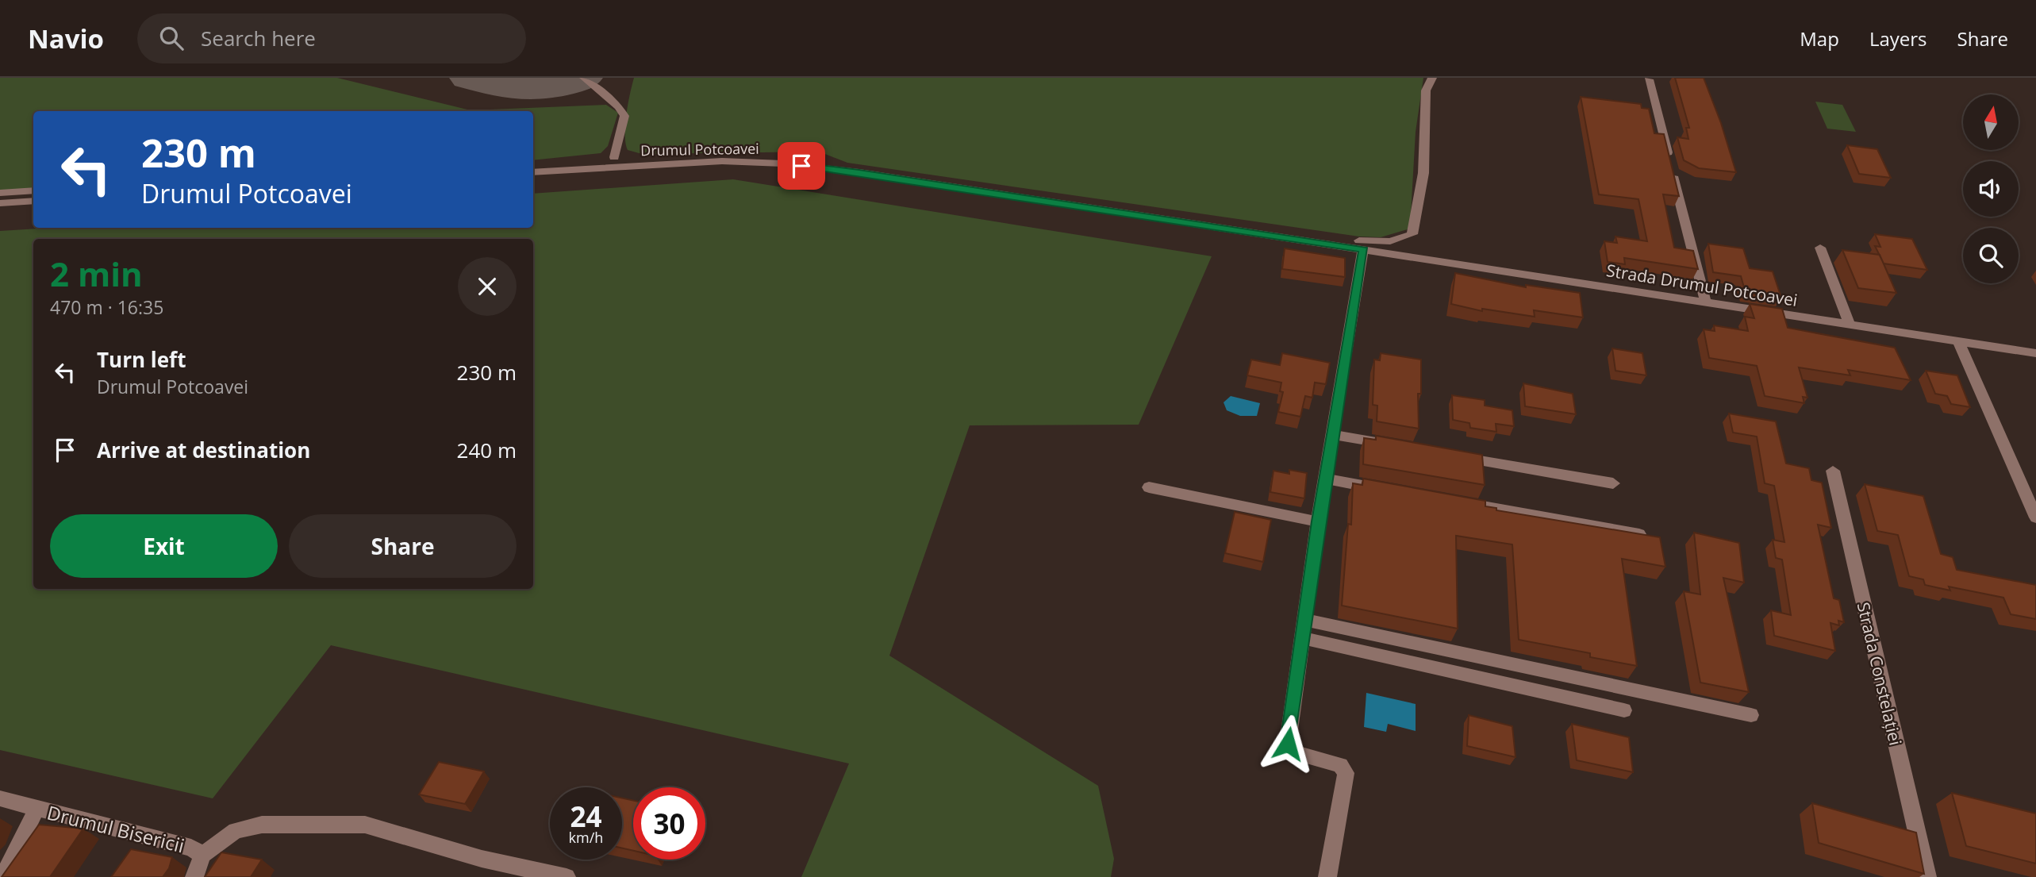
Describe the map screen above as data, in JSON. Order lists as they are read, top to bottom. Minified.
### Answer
{"streets":{"street":["Drumul Potcoavei","Strada Drumul Potcoavei","Strada Constelației","Drumul Bisericii"]},"crossings":[["Drumul Potcoavei","Strada Drumul Potcoavei"]],"north":"top","page":{"header":"Navio","search":"Search here","nav":["Map","Layers","Share"],"turn":["230 m","Drumul Potcoavei"],"heading":["2 min","470 m · 16:35"],"list":[{"name":"Turn left","note":"Drumul Potcoavei","value":"230 m"},{"name":"Arrive at destination","value":"240 m"}],"buttons":["Exit","Share"],"speed":"24 km/h","limit":"30"}}
